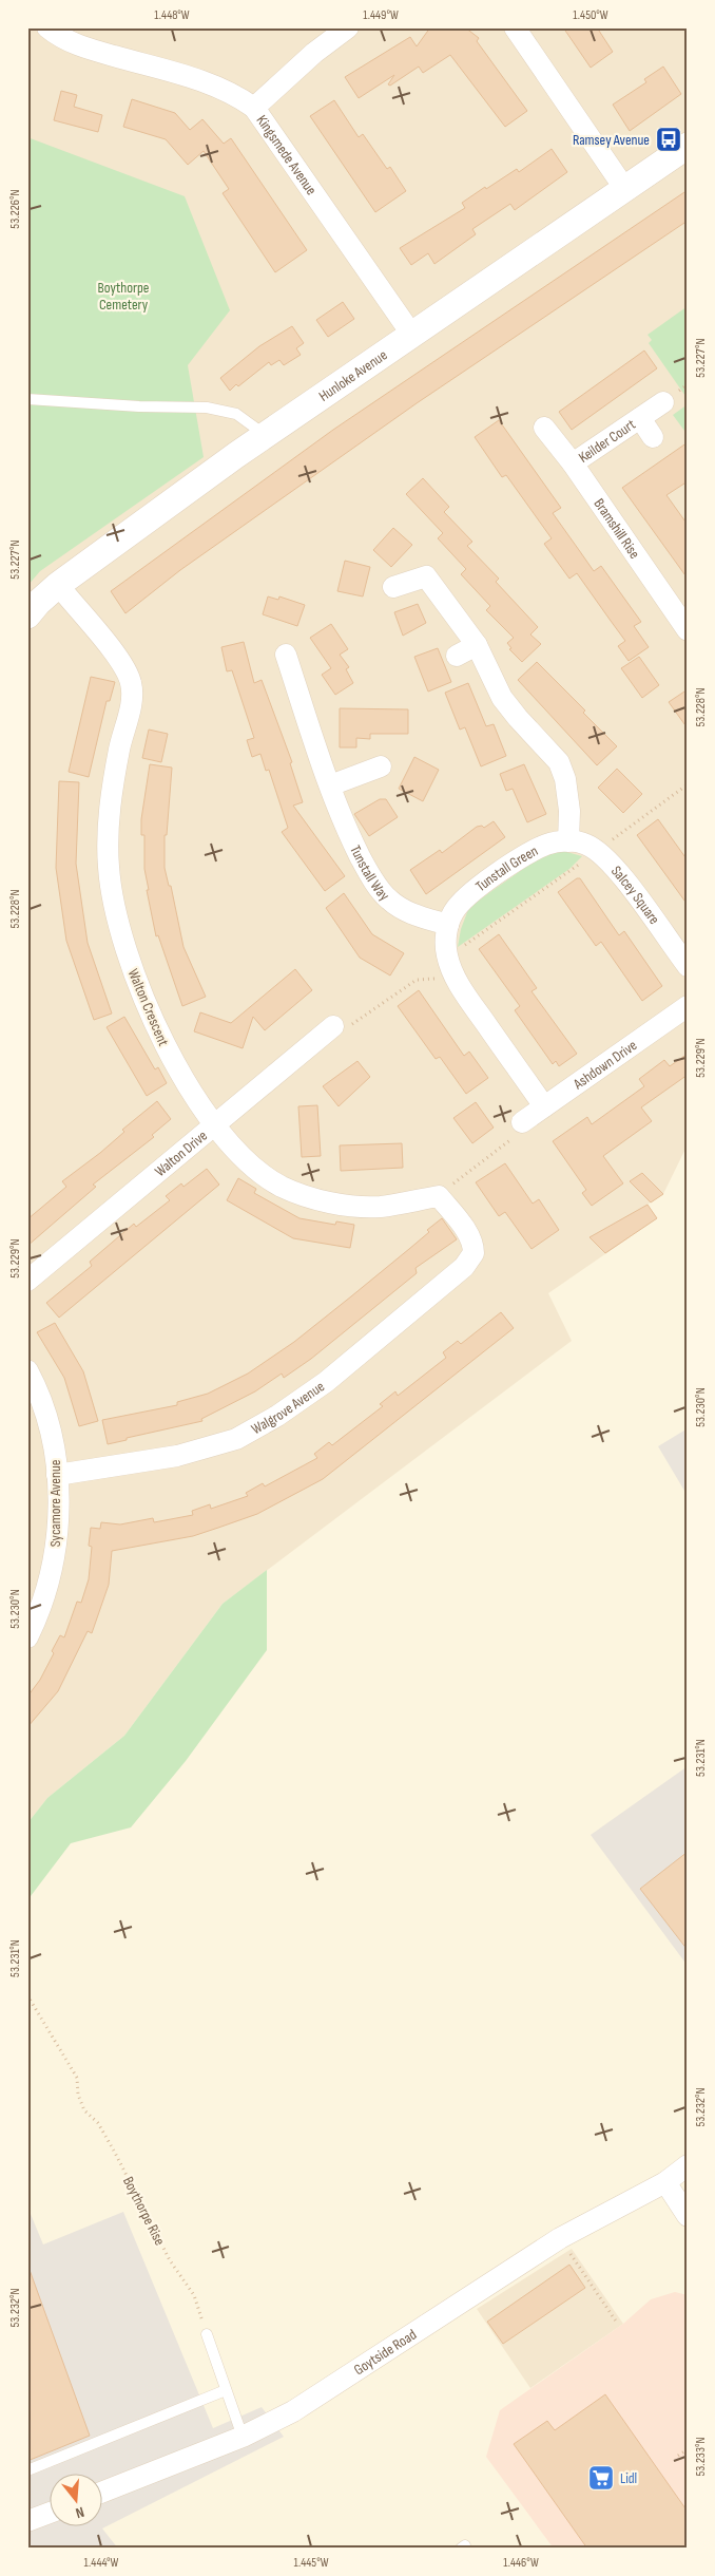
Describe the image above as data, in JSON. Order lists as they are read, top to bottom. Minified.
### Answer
{"streets":{"street":["Kingsmede Avenue","Hunloke Avenue","Keilder Court","Bramshill Rise","Tunstall Green","Tunstall Way","Salcey Square","Walton Crescent","Ashdown Drive","Walton Drive","Walgrove Avenue","Sycamore Avenue","Goytside Road"],"path":["Boythorpe Rise"]},"crossings":[["Kingsmede Avenue","Hunloke Avenue"],["Hunloke Avenue","Walton Crescent"],["Keilder Court","Bramshill Rise"],["Tunstall Green","Tunstall Way"],["Tunstall Green","Salcey Square"],["Tunstall Green","Ashdown Drive"],["Walton Crescent","Walton Drive"],["Walton Crescent","Walgrove Avenue"],["Walgrove Avenue","Sycamore Avenue"]],"parks":["Boythorpe Cemetery"],"places":{"bus stop":["Ramsey Avenue"],"supermarket":["Lidl"]},"north":"bottom","coordinates":["1.448°W","1.449°W","1.450°W","53.226°N","53.227°N","53.228°N","53.229°N","53.230°N","53.231°N","53.232°N","53.233°N","1.444°W","1.445°W","1.446°W"]}
